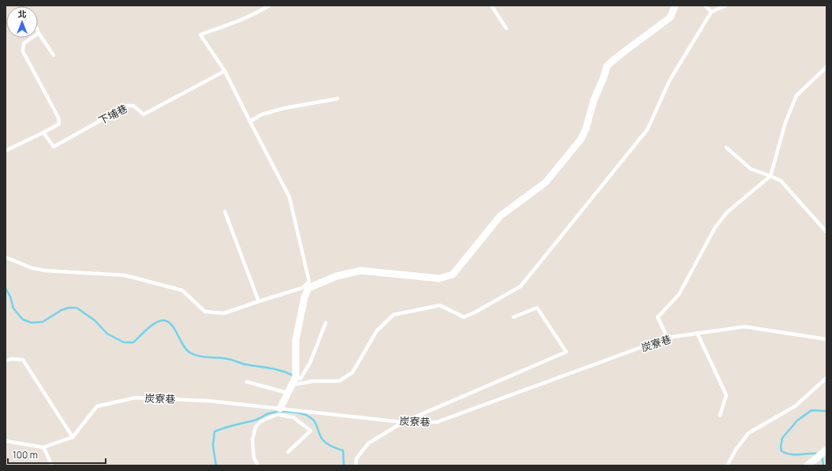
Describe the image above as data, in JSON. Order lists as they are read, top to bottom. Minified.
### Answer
{"streets":{"lane":["下埔巷","炭寮巷"]},"scale_bar":"100 m","north":"top"}
